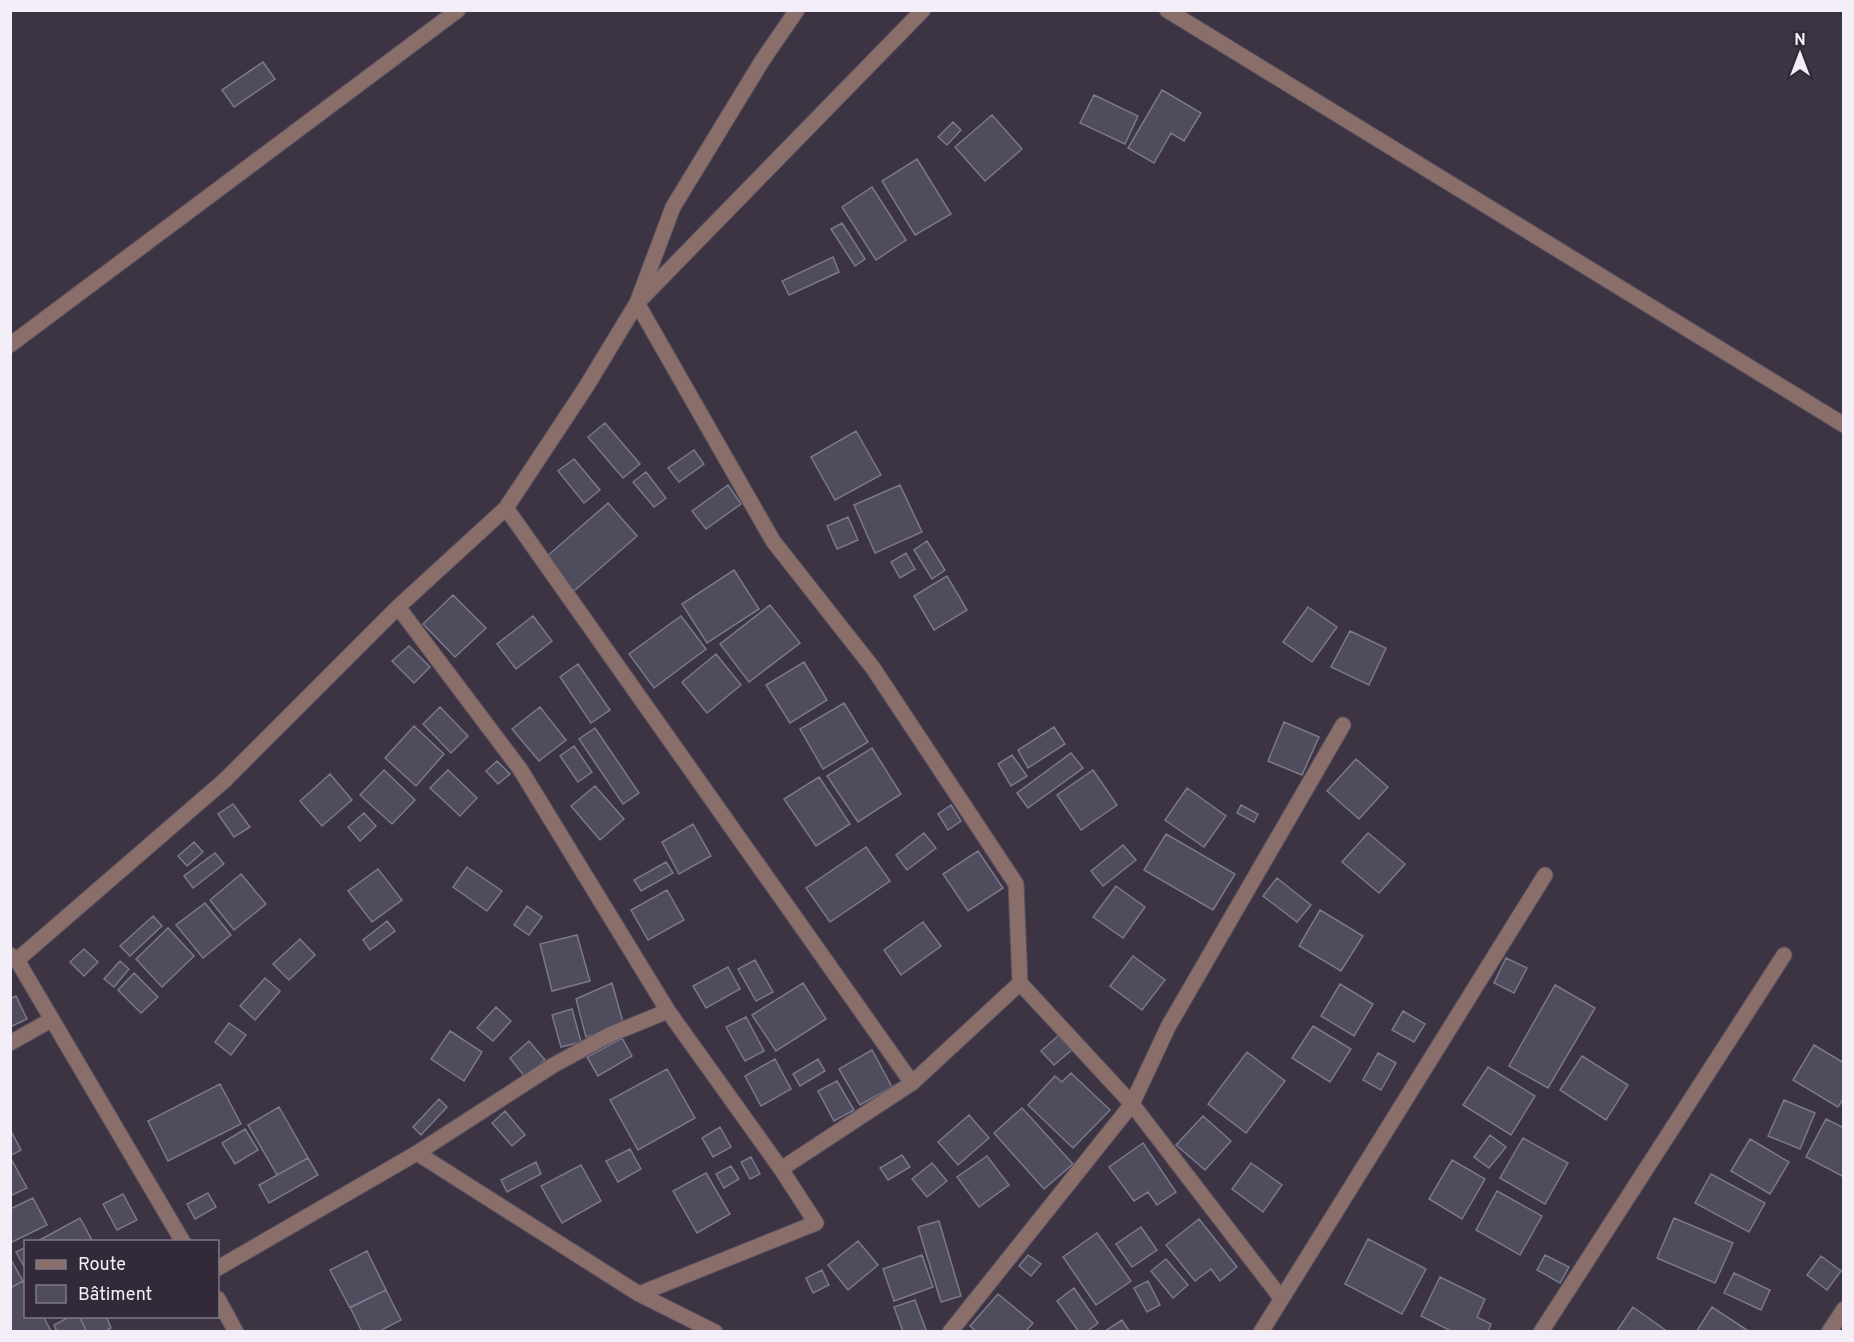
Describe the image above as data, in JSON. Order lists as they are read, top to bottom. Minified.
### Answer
{"legend":["Route","Bâtiment"],"north":"top"}
